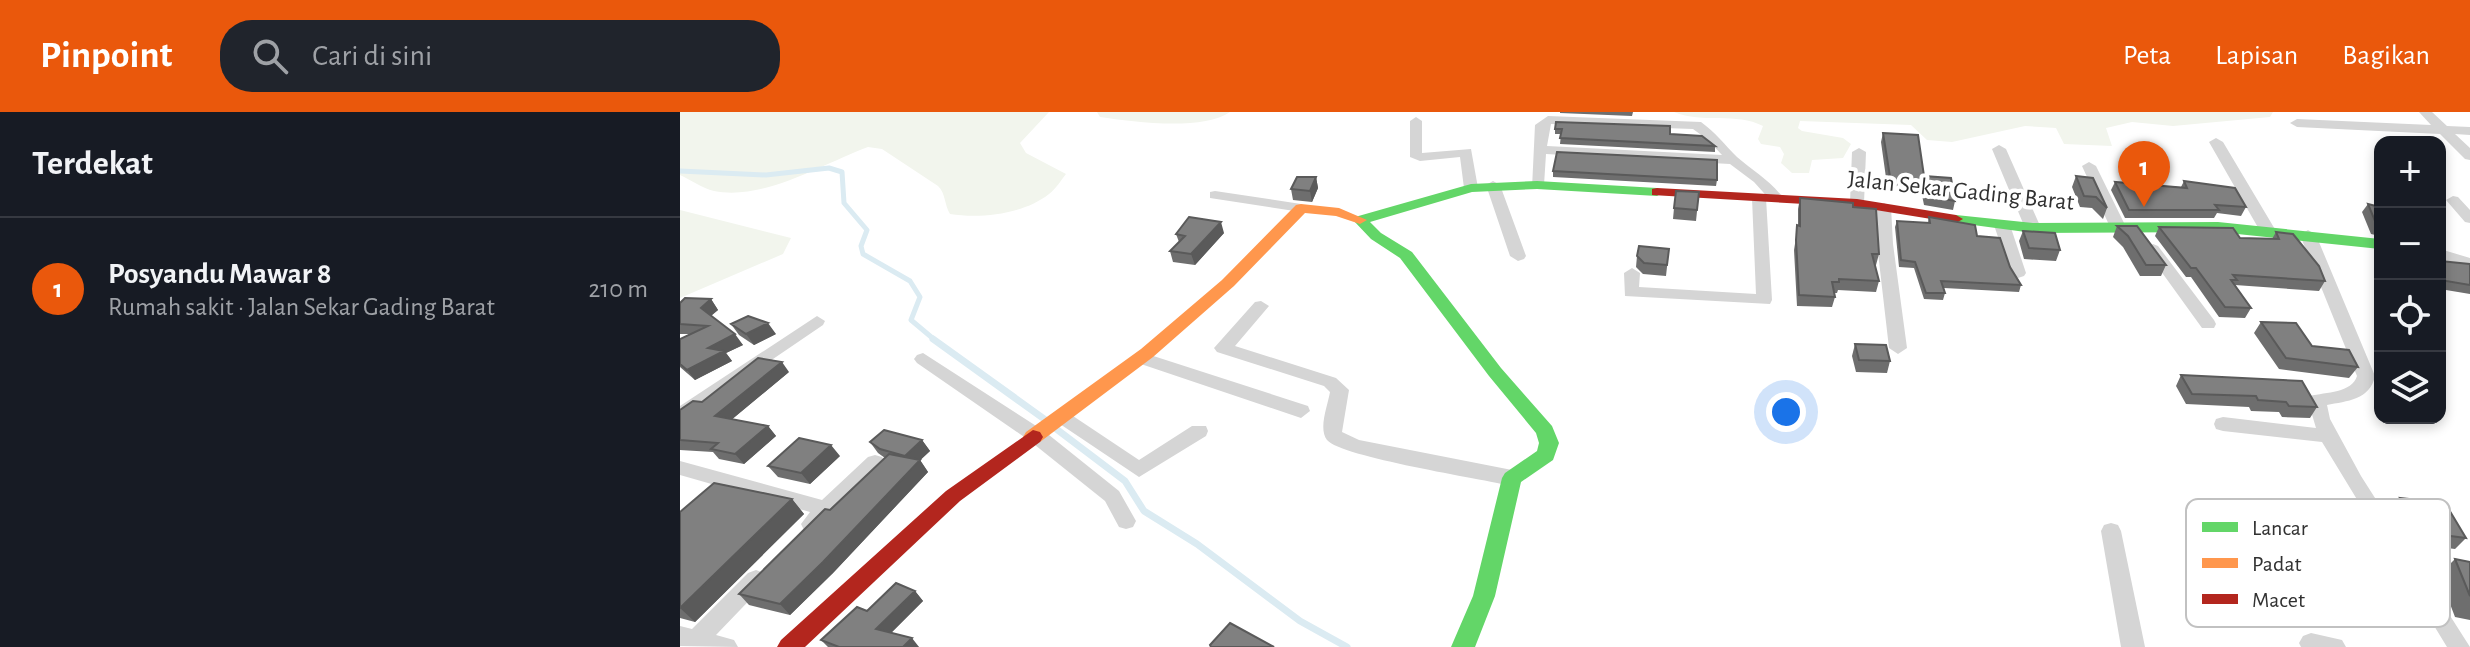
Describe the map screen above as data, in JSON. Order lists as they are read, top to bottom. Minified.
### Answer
{"streets":{"street":["Jalan Sekar Gading Barat"]},"legend":["Lancar","Padat","Macet"],"page":{"header":"Pinpoint","search":"Cari di sini","nav":["Peta","Lapisan","Bagikan"],"heading":"Terdekat","map_buttons":["+","−"],"pins":"1","list":[{"mark":"1","name":"Posyandu Mawar 8","note":"Rumah sakit · Jalan Sekar Gading Barat","value":"210 m"}]}}
